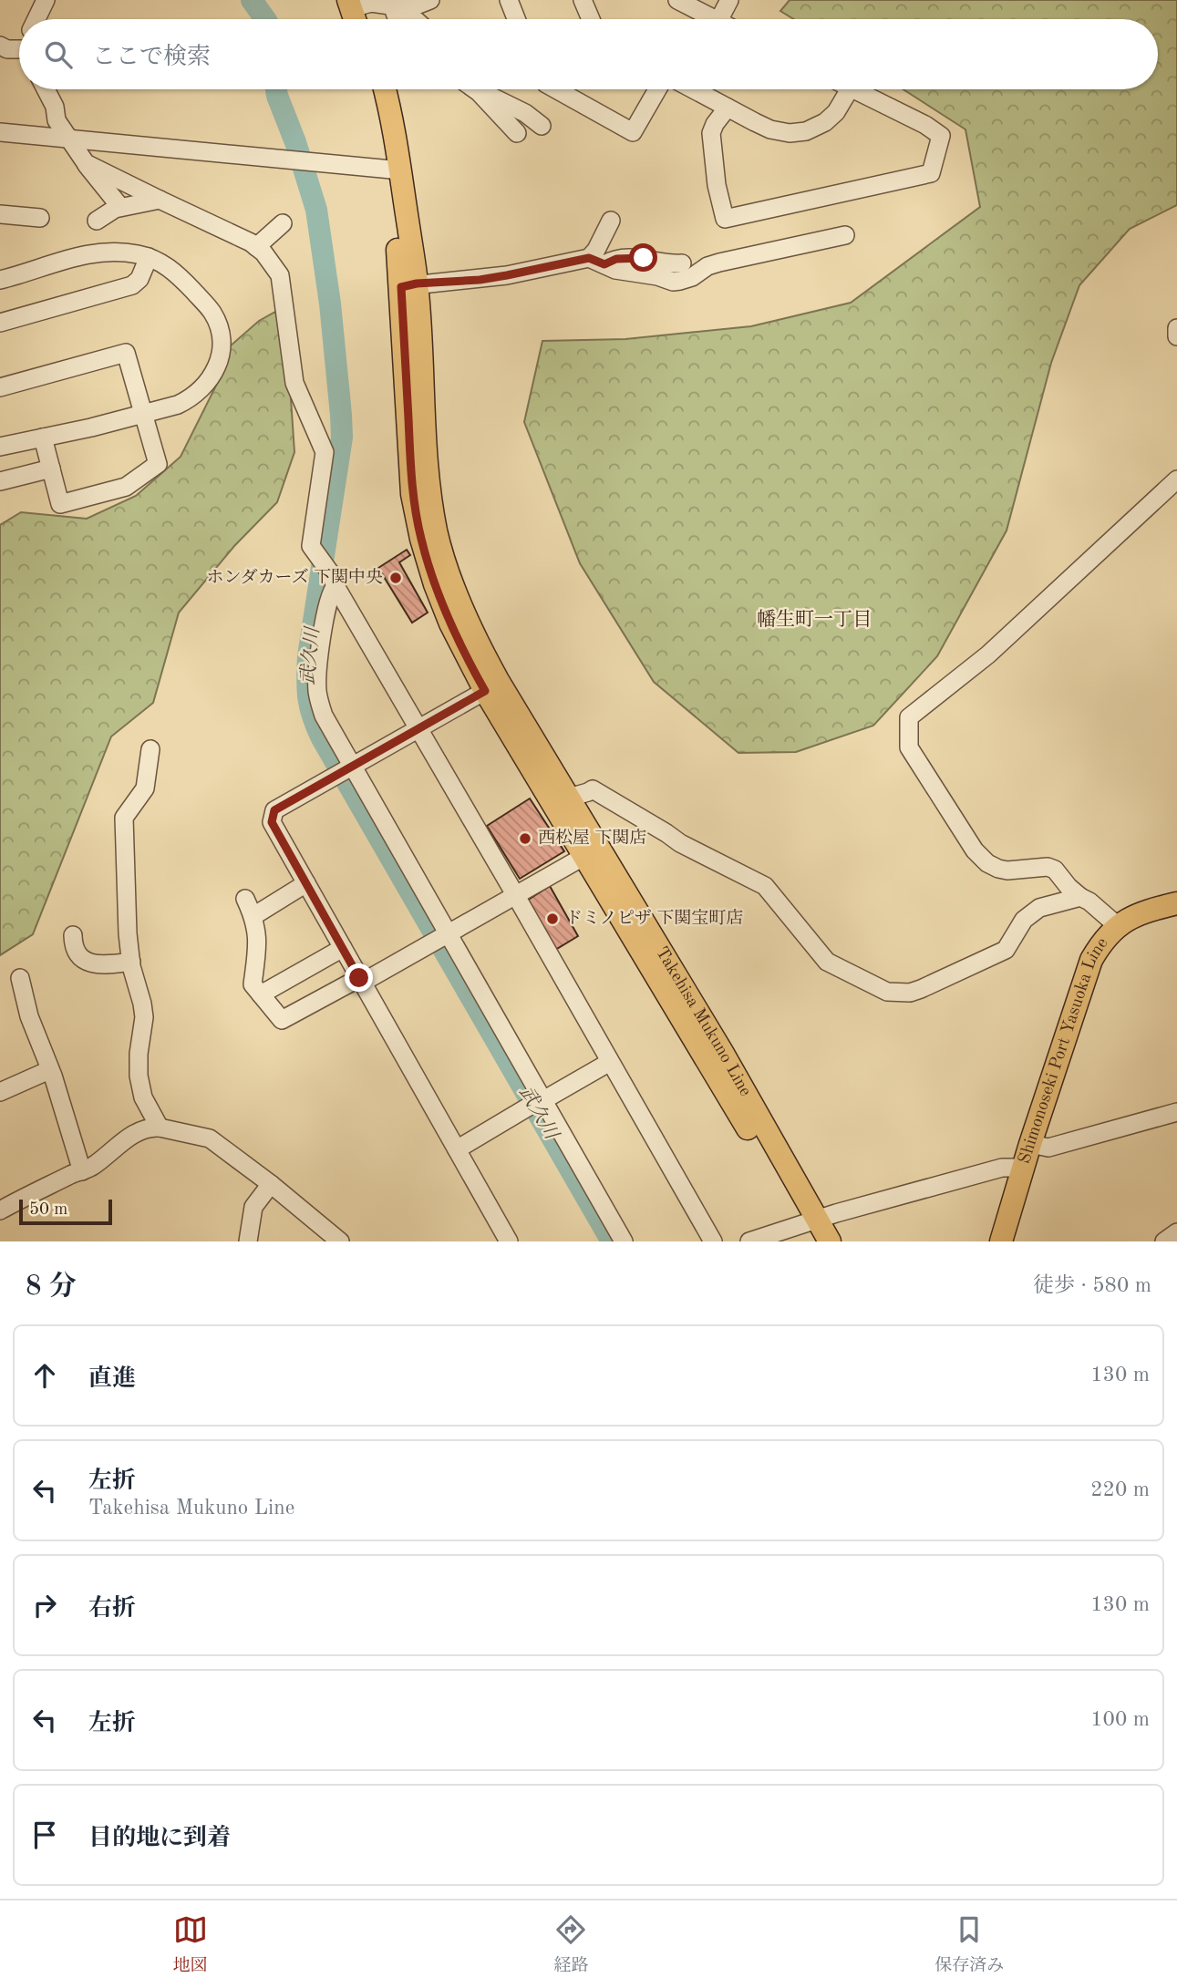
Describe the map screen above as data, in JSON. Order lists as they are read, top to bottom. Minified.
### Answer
{"streets":{"main road":["Takehisa Mukuno Line","Shimonoseki Port Yasuoka Line"]},"districts":["幡生町一丁目"],"water":["武久川"],"places":["ホンダカーズ 下関中央","西松屋 下関店","ドミノピザ 下関宝町店"],"scale_bar":"50 m","page":{"search":"ここで検索","scale":"50 m","heading":["8 分","徒歩 · 580 m"],"list":[["直進","130 m"],["左折","Takehisa Mukuno Line","220 m"],["右折","130 m"],["左折","100 m"],"目的地に到着"],"nav":["地図","経路","保存済み"]}}
